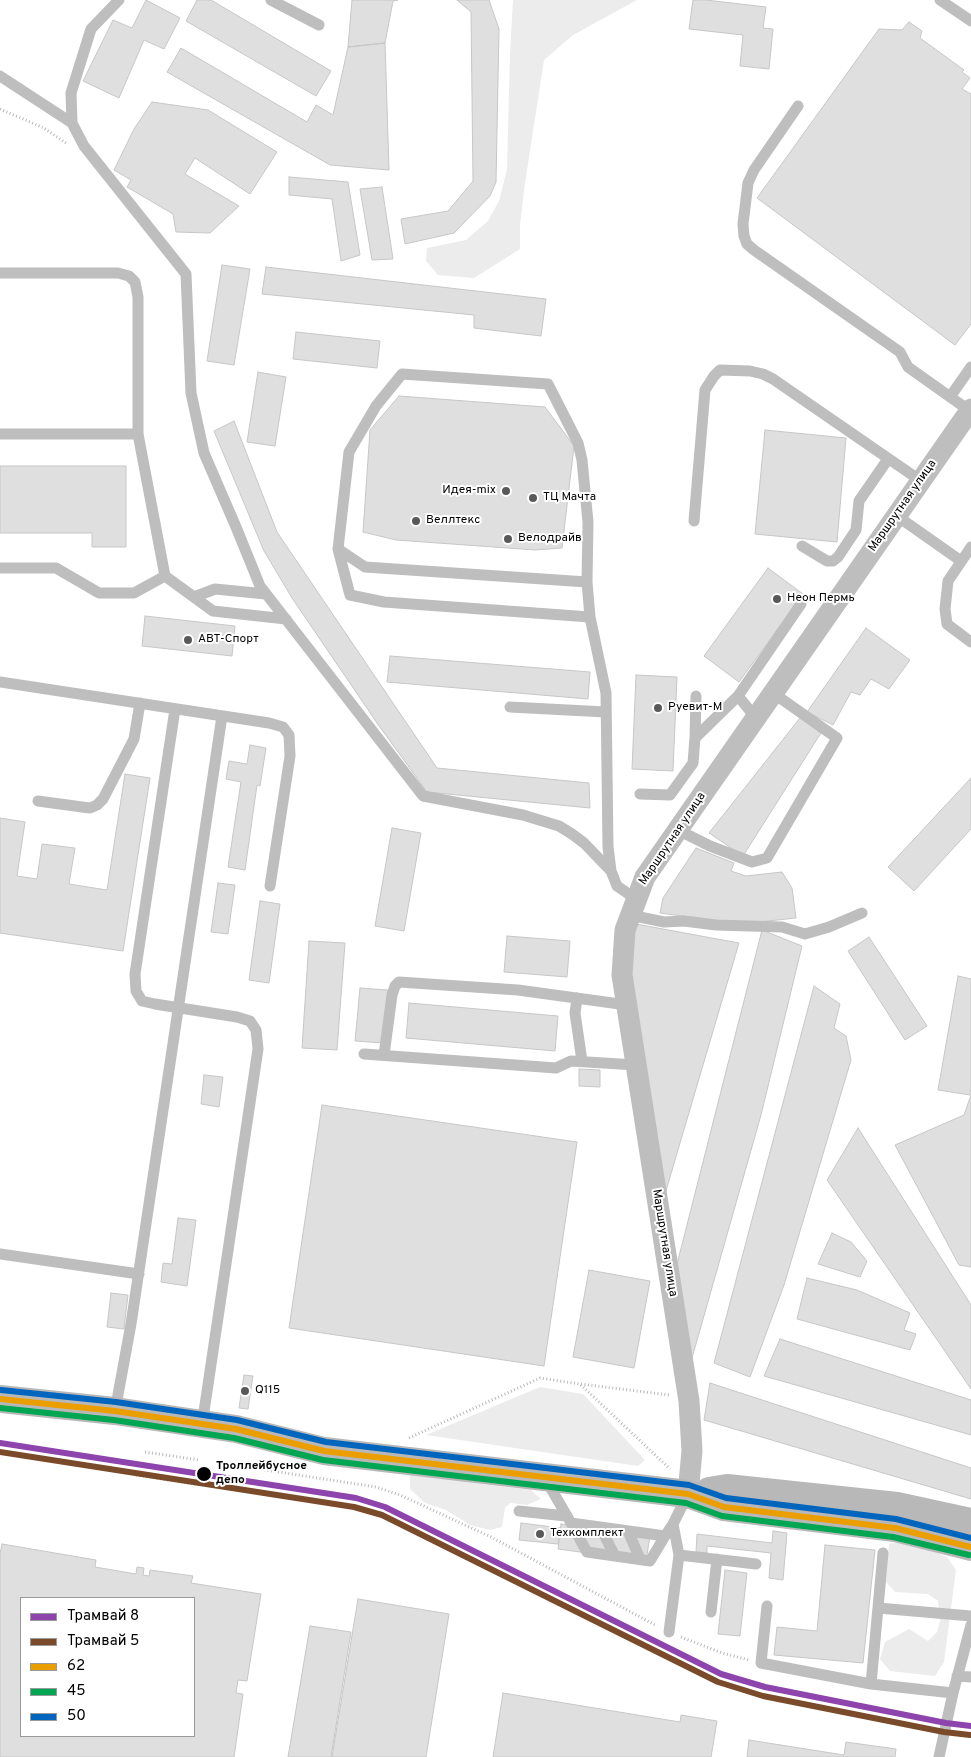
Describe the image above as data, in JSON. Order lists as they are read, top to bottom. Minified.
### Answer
{"streets":{"street":["Маршрутная улица"]},"places":["Идея-mix","ТЦ Мачта","Веллтекс","Велодрайв","Неон Пермь","АВТ-Спорт","Руевит-М","Q115","Троллейбусное депо","Техкомплект"],"lines":["transit line 50","transit line 62","transit line 45","tram line 8","tram line 5"],"legend":["Трамвай 8","Трамвай 5","62","45","50"]}
